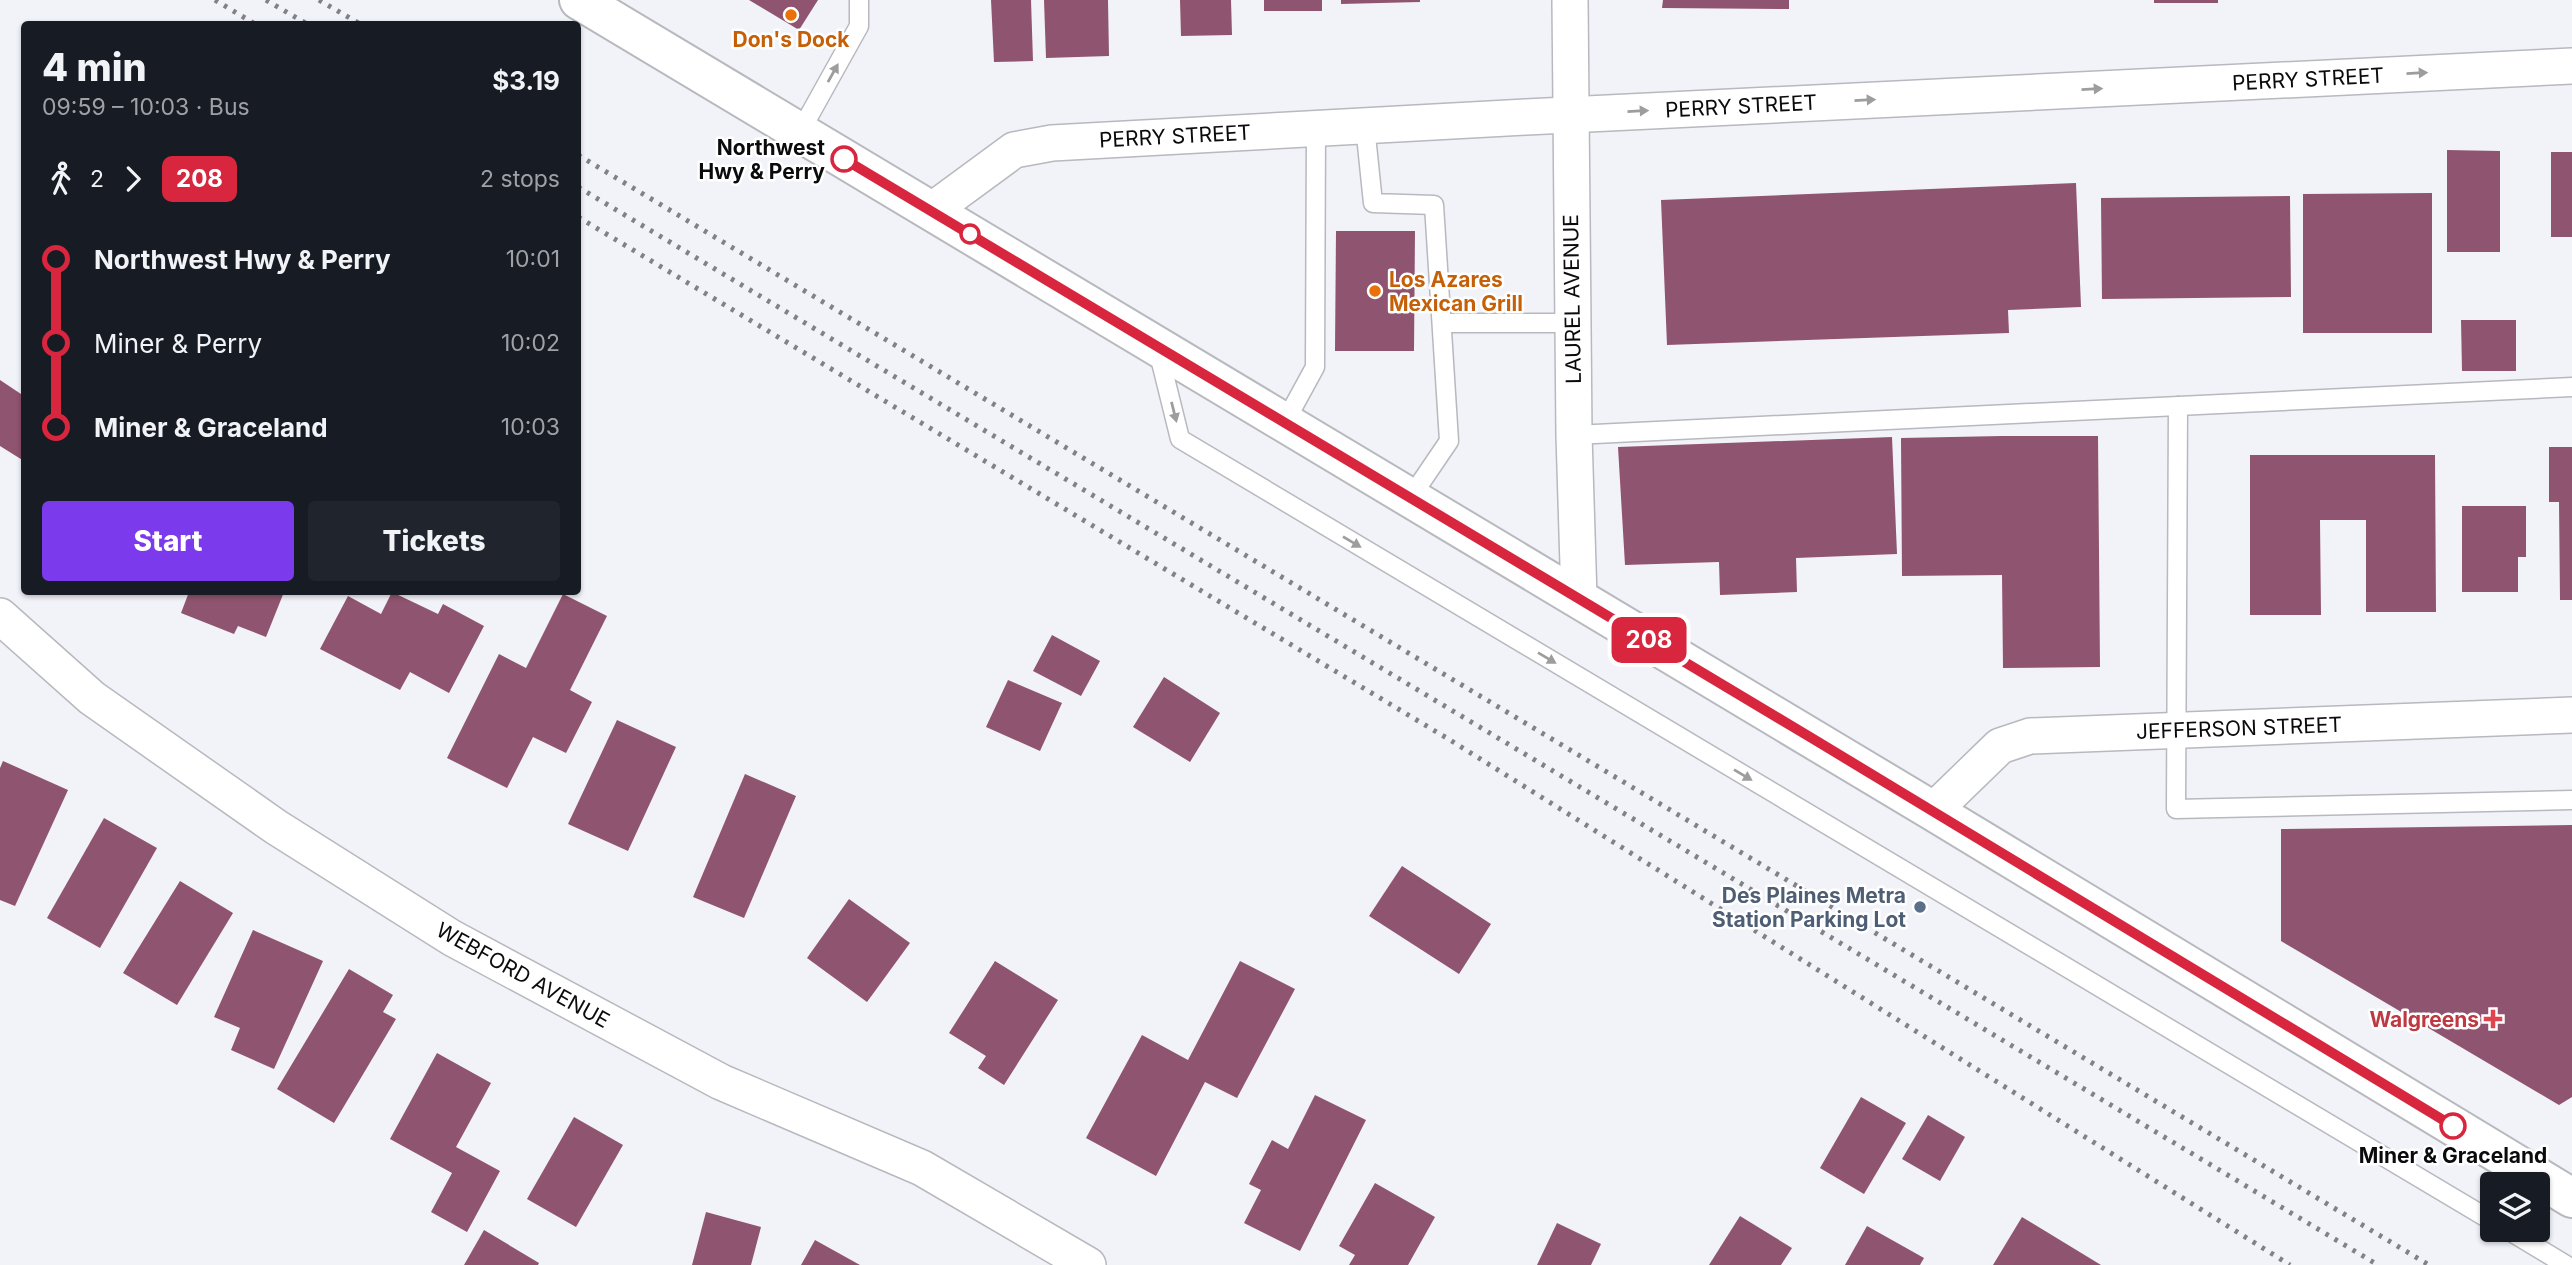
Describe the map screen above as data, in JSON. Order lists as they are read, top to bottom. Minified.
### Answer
{"streets":{"street":["PERRY STREET","LAUREL AVENUE","JEFFERSON STREET","WEBFORD AVENUE"]},"crossings":[["PERRY STREET","LAUREL AVENUE"]],"one_way":["PERRY STREET"],"places":{"other":["Don's Dock","Northwest Hwy & Perry","Los Azares Mexican Grill","Des Plaines Metra Station Parking Lot","Miner & Graceland"],"health":["Walgreens"]},"lines":["bus line 208"],"page":{"on_map":"208","heading":["4 min","09:59 – 10:03 · Bus","$3.19"],"legs":["2","208","2 stops"],"list":[{"name":"Northwest Hwy & Perry","value":"10:01"},{"name":"Miner & Perry","value":"10:02"},{"name":"Miner & Graceland","value":"10:03"}],"buttons":["Start","Tickets"]}}
